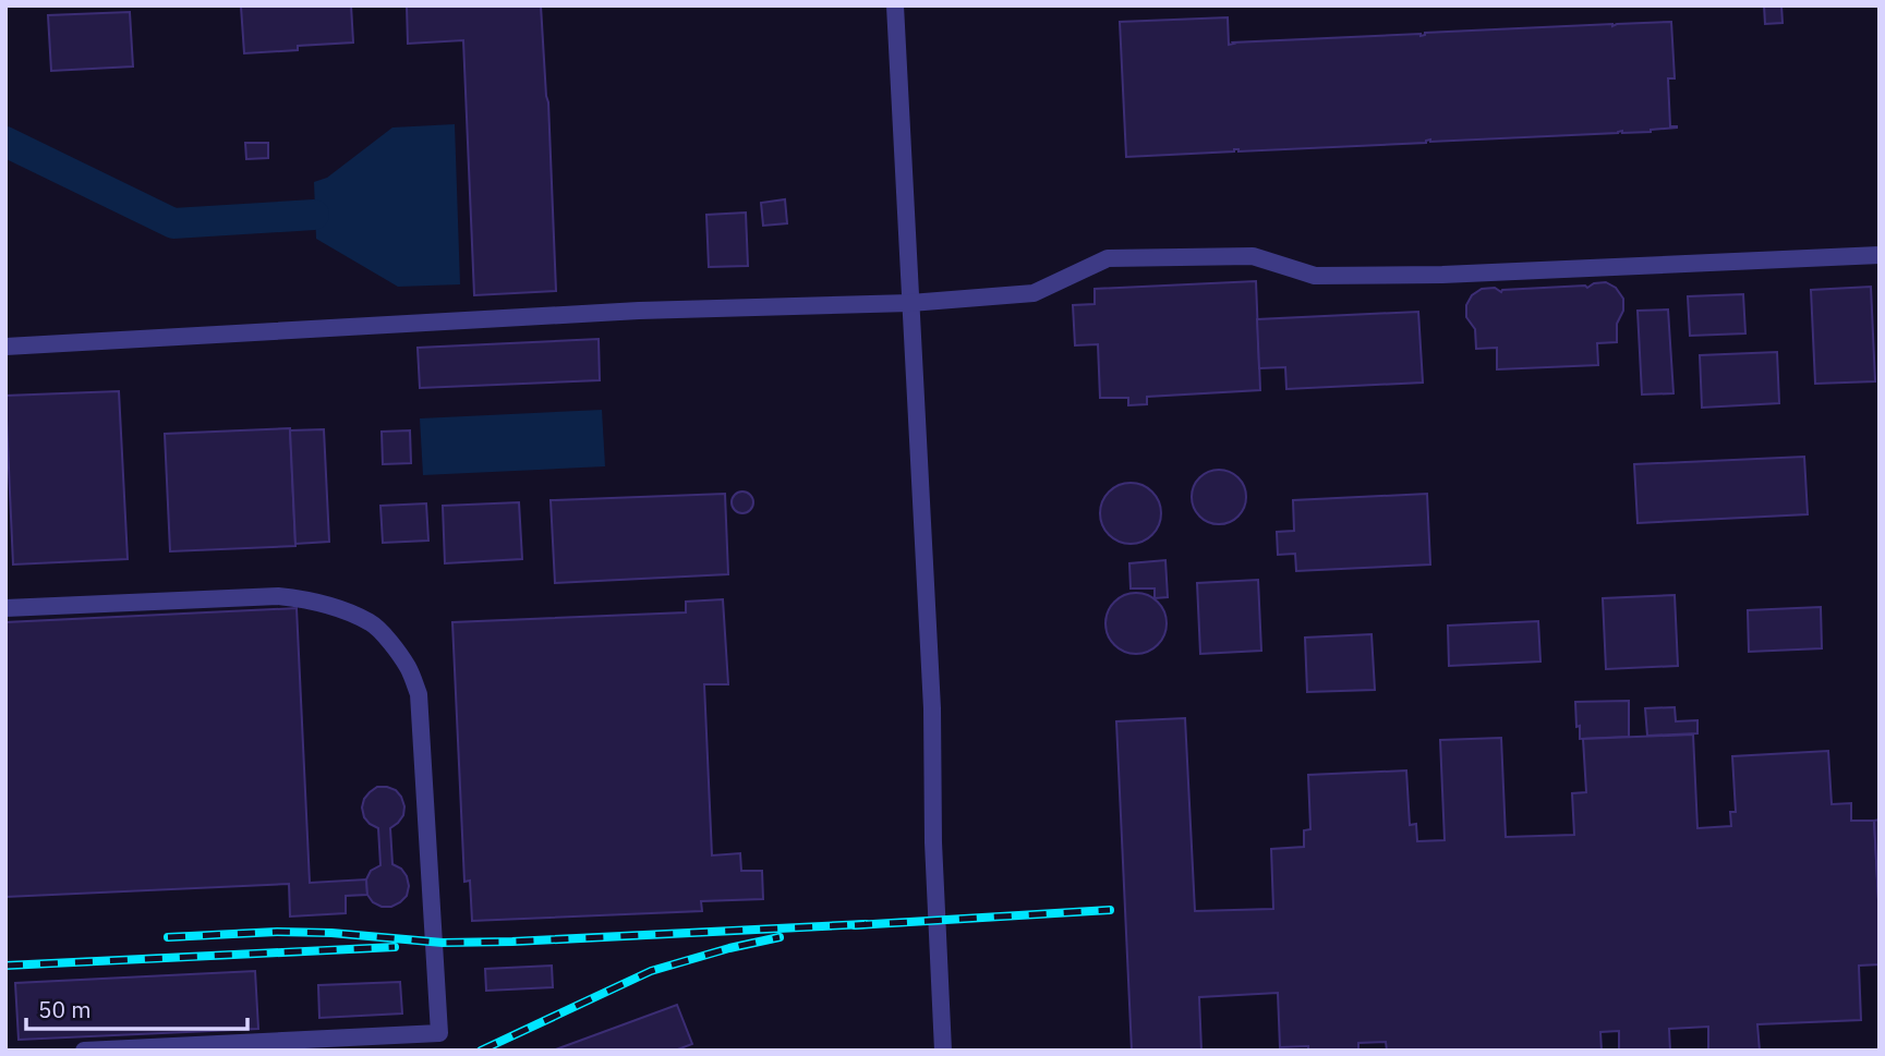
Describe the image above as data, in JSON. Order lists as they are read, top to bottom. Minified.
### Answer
{"scale_bar":"50 m"}
